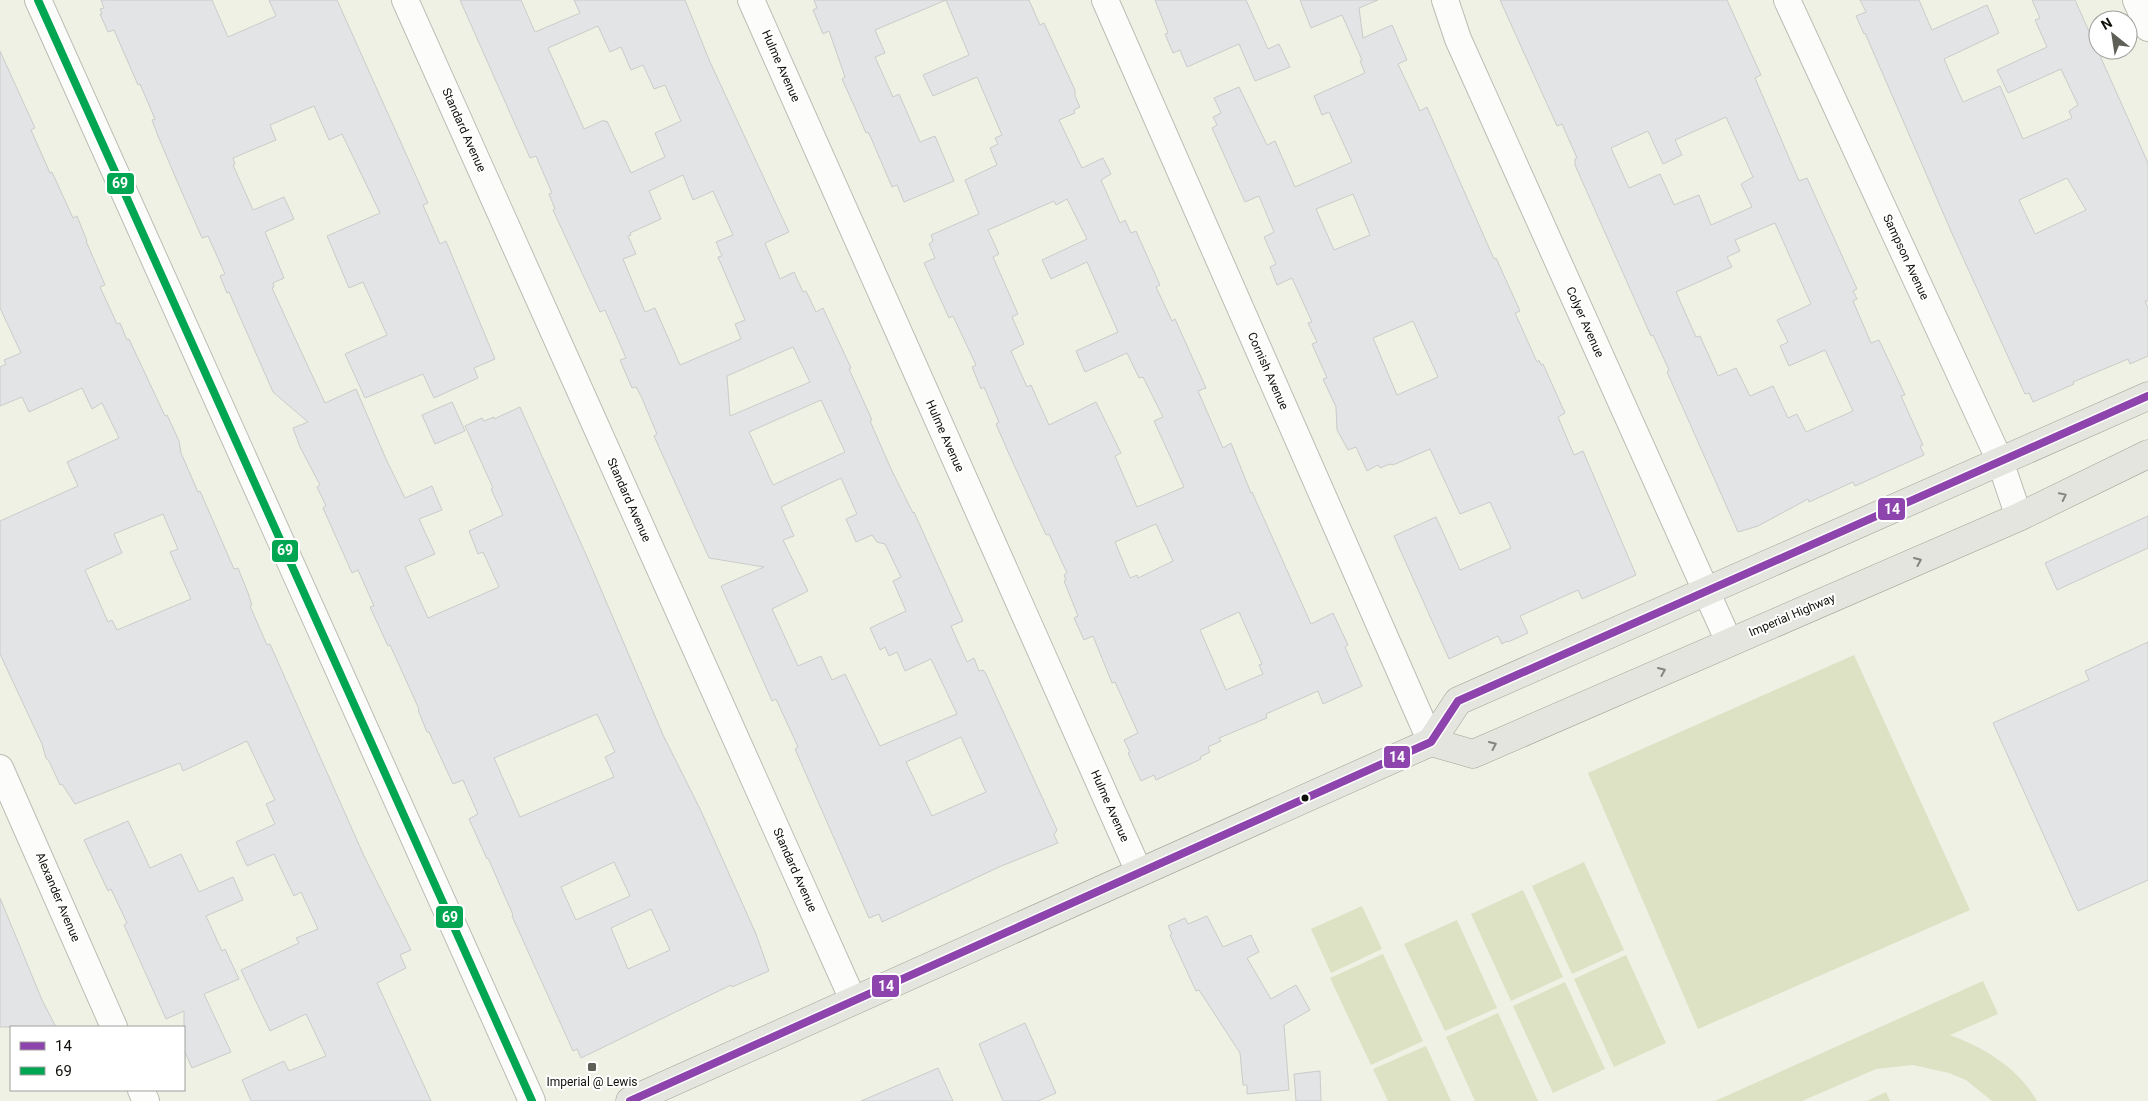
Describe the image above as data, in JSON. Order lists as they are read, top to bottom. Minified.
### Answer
{"streets":{"main road":["Imperial Highway"],"street":["Hulme Avenue","Standard Avenue","Sampson Avenue","Colyer Avenue","Cornish Avenue","Alexander Avenue"]},"crossings":[["Sampson Avenue","Imperial Highway"],["Colyer Avenue","Imperial Highway"],["Cornish Avenue","Imperial Highway"]],"places":{"transit":["Imperial @ Lewis"]},"lines":["transit line 69","transit line 14"],"legend":["14","69"],"north":"top left"}
